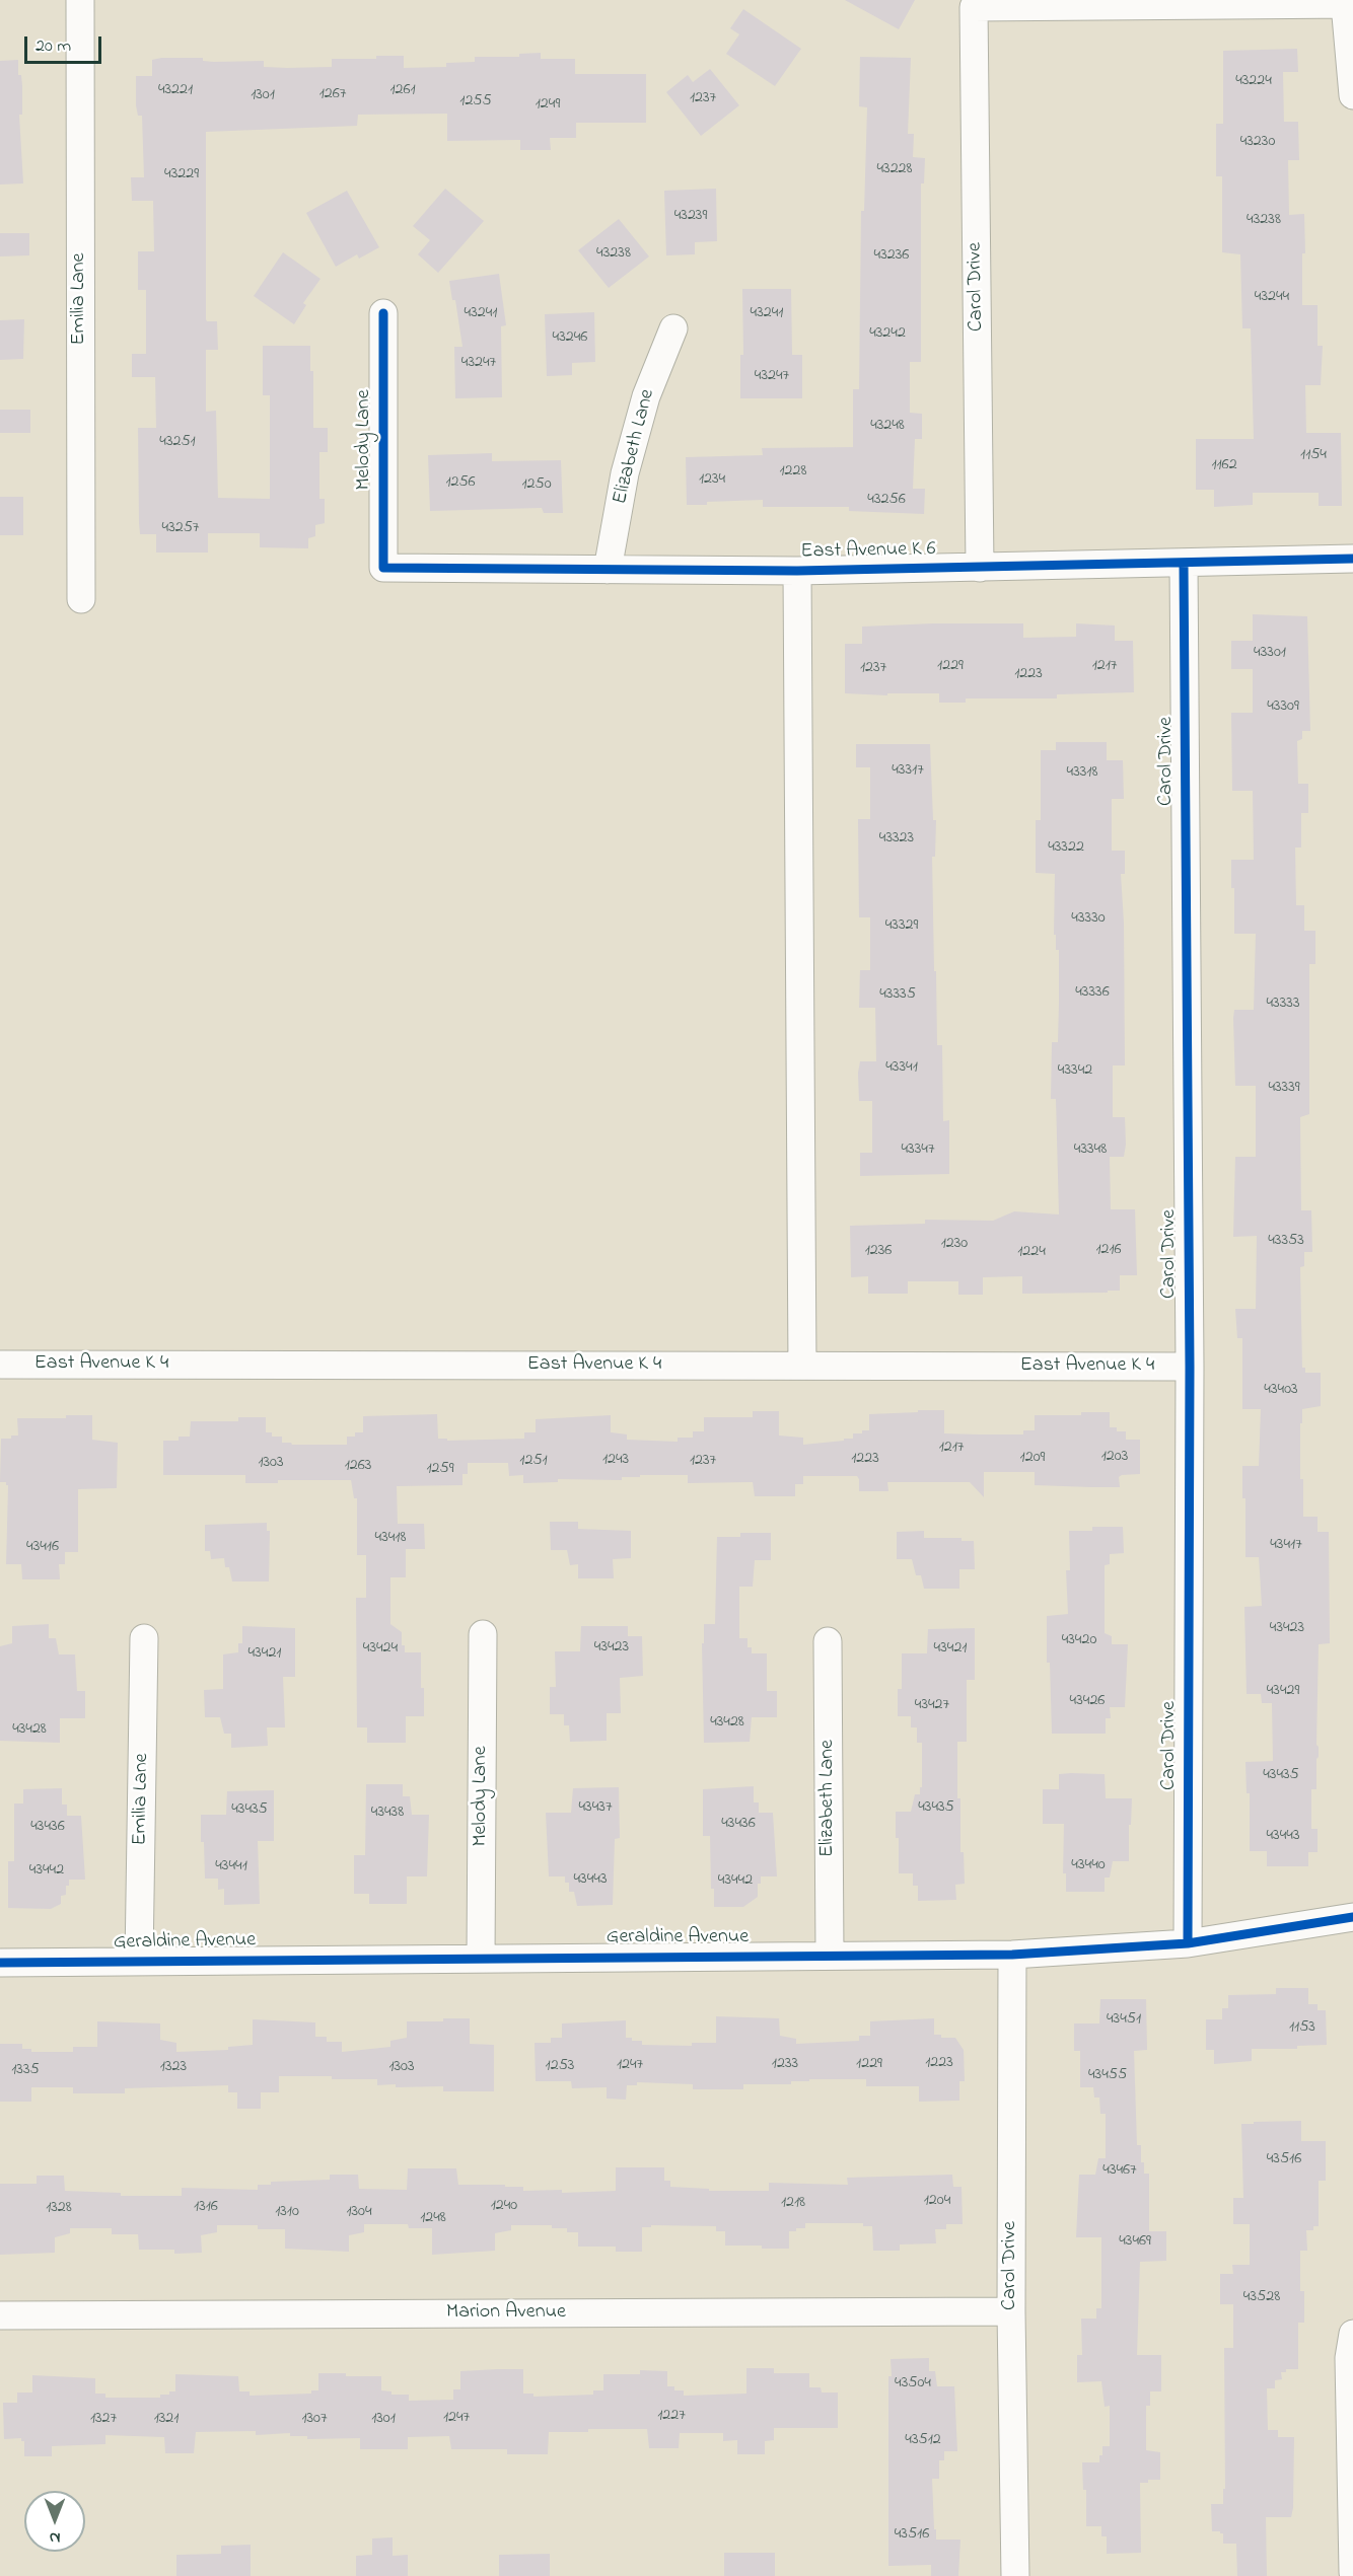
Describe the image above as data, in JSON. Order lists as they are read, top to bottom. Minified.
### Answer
{"streets":{"street":["Carol Drive","Emilia Lane","Melody Lane","Elizabeth Lane","East Avenue K 6","East Avenue K 4","Geraldine Avenue","Marion Avenue"]},"crossings":[["Carol Drive","East Avenue K 6"],["Carol Drive","East Avenue K 4"],["Carol Drive","Geraldine Avenue"],["Carol Drive","Marion Avenue"],["Emilia Lane","Geraldine Avenue"],["Melody Lane","East Avenue K 6"],["Melody Lane","Geraldine Avenue"],["Elizabeth Lane","East Avenue K 6"],["Elizabeth Lane","Geraldine Avenue"]],"house_numbers":["43224","43221","1261","1267","1301","1237","1255","1249","43230","43228","43229","43239","43238","43238","43236","43244","43241","43241","43242","43246","43247","43247","43248","43251","1154","1162","1228","1234","1256","1250","43256","43257","43301","1229","1217","1237","1223","43309","43317","43318","43323","43322","43330","43329","43336","43335","43333","43341","43342","43339","43347","43348","43353","1230","1216","1236","1224","43403","1217","1203","1209","1223","1243","1251","1237","1303","1263","1259","43418","43417","43416","43423","43420","43423","43424","43421","43421","43429","43426","43427","43428","43428","43435","43437","43435","43435","43438","43436","43436","43443","43440","43441","43442","43443","43442","43451","1153","1223","1233","1229","1247","1253","1323","1303","1335","43455","43516","43467","1204","1218","1240","1316","1328","1310","1304","1248","43469","43528","43504","1227","1247","1327","1321","1307","1301","43512","43516"],"scale_bar":"20 m","north":"bottom"}
